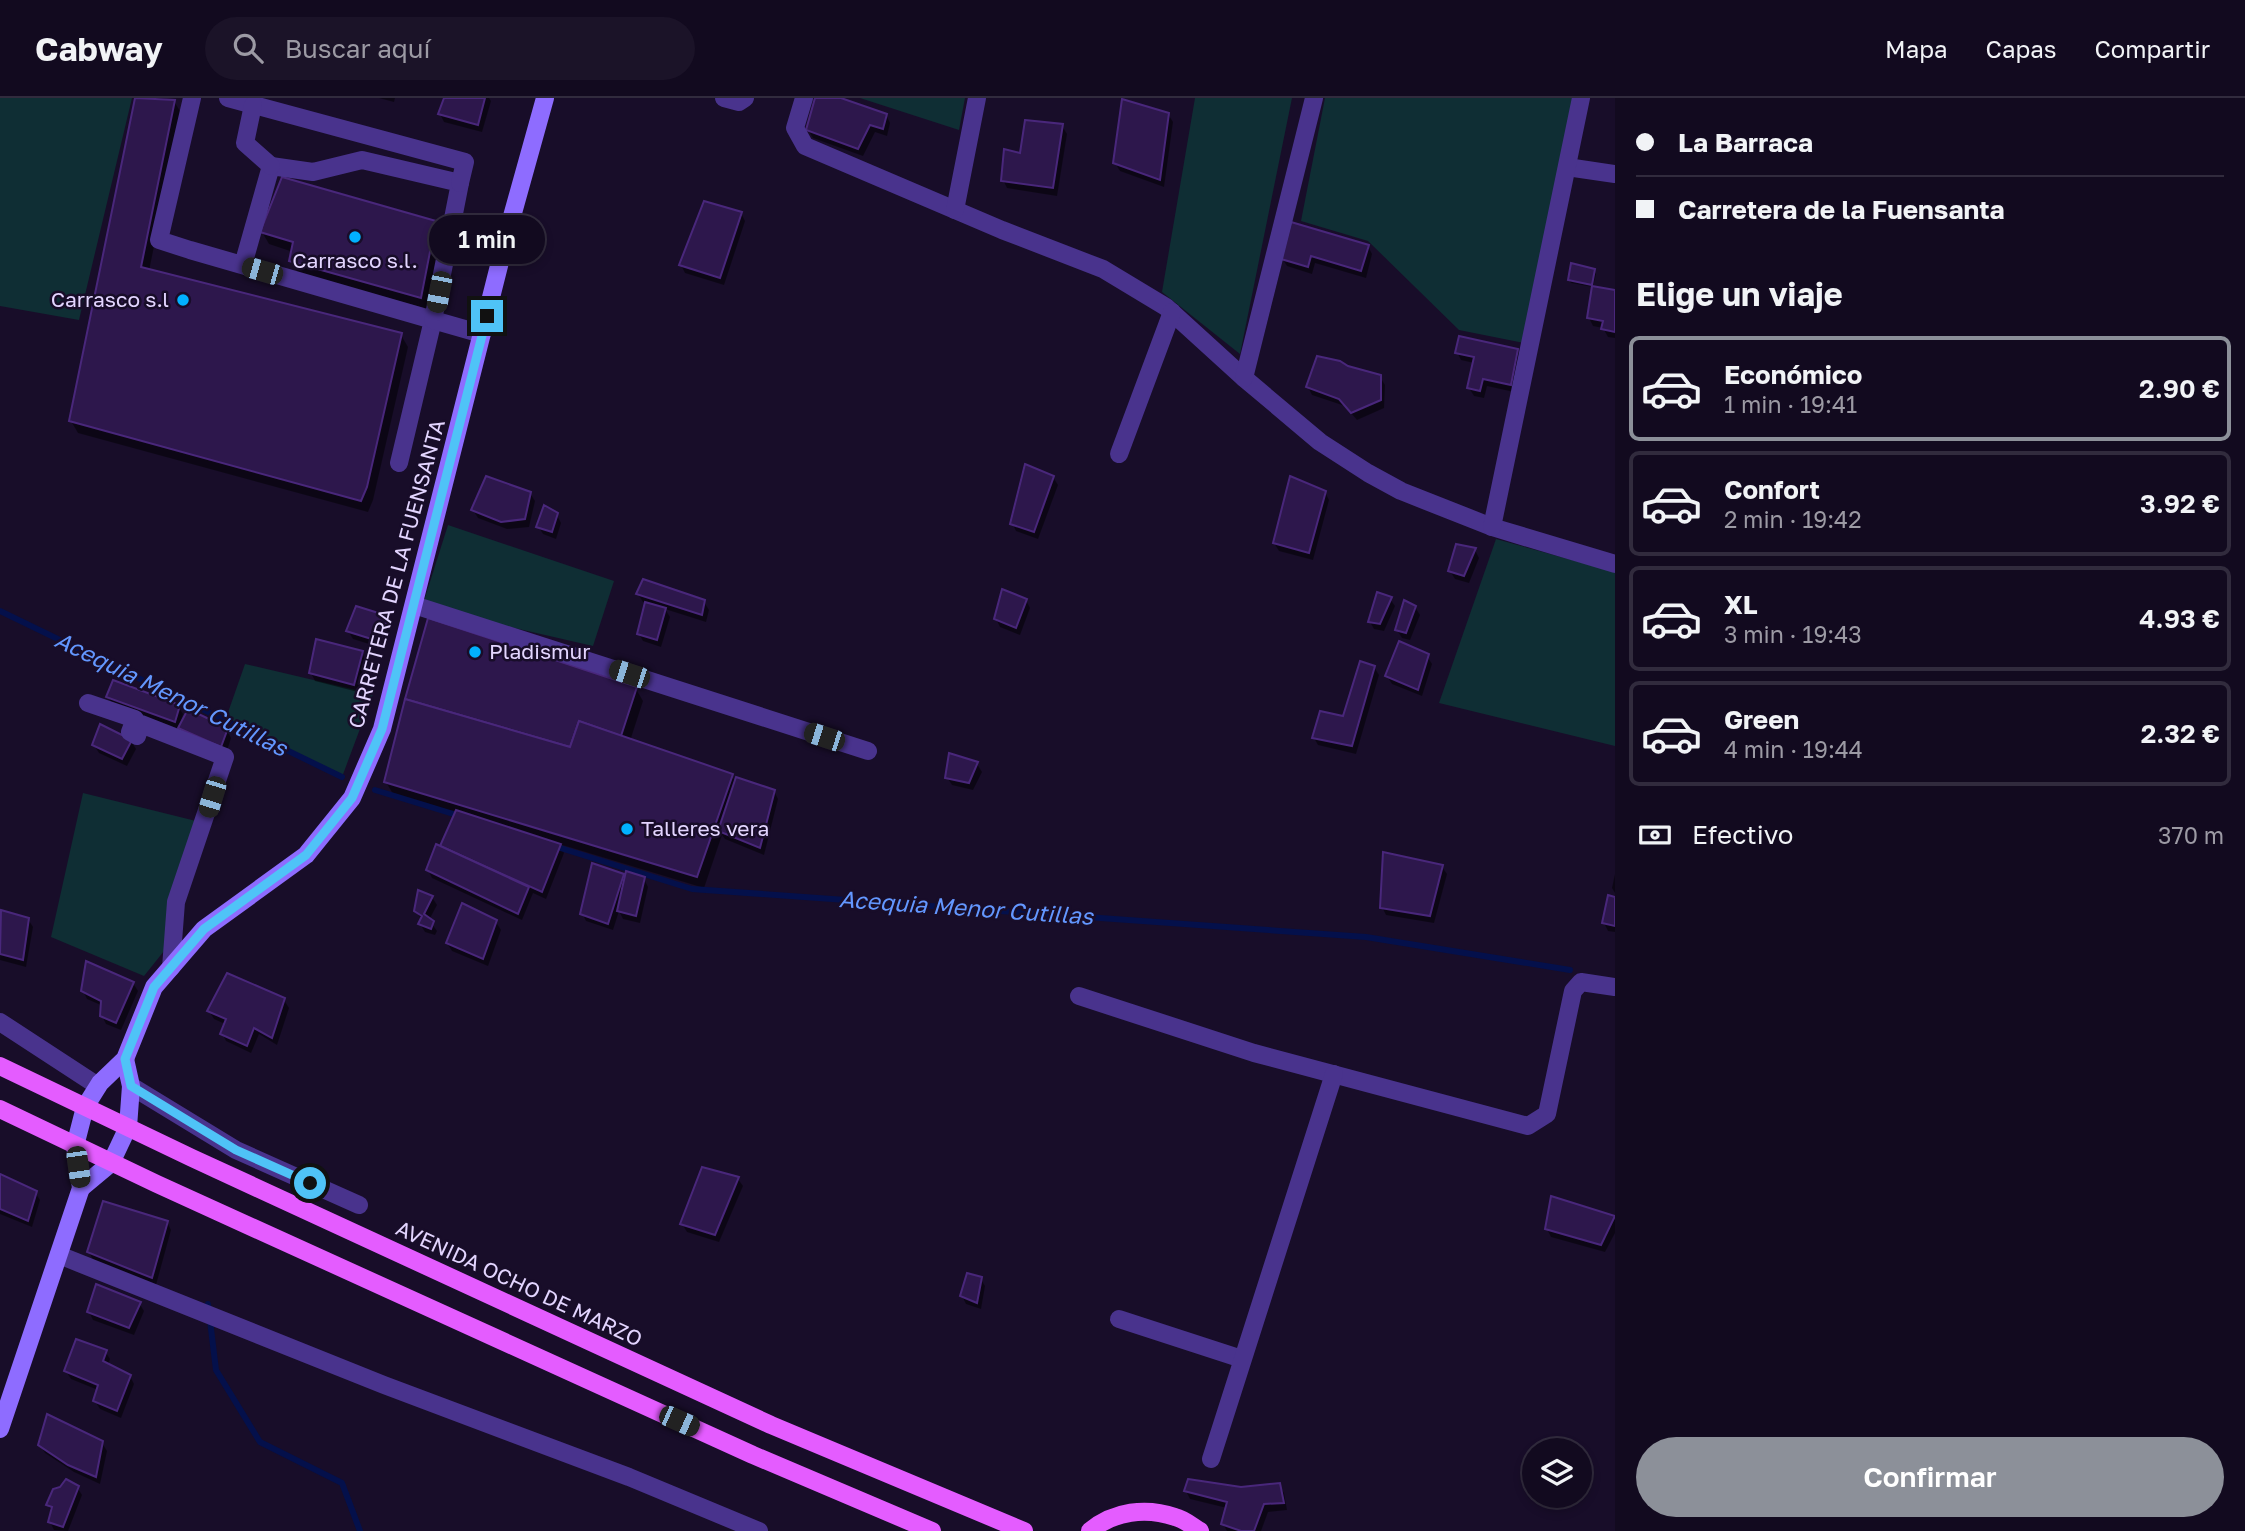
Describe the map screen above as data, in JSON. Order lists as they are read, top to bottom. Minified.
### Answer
{"streets":{"main road":["CARRETERA DE LA FUENSANTA","AVENIDA OCHO DE MARZO"]},"water":["Acequia Menor Cutillas"],"places":["Carrasco s.l.","Carrasco s.l","Pladismur","Talleres vera"],"page":{"header":"Cabway","search":"Buscar aquí","nav":["Mapa","Capas","Compartir"],"banner":["La Barraca","Carretera de la Fuensanta"],"bubble":"1 min","heading":"Elige un viaje","list":[{"name":"Económico","note":"1 min · 19:41","value":"2.90 €"},{"name":"Confort","note":"2 min · 19:42","value":"3.92 €"},{"name":"XL","note":"3 min · 19:43","value":"4.93 €"},{"name":"Green","note":"4 min · 19:44","value":"2.32 €"}],"pay":["Efectivo","370 m"],"buttons":"Confirmar"}}
